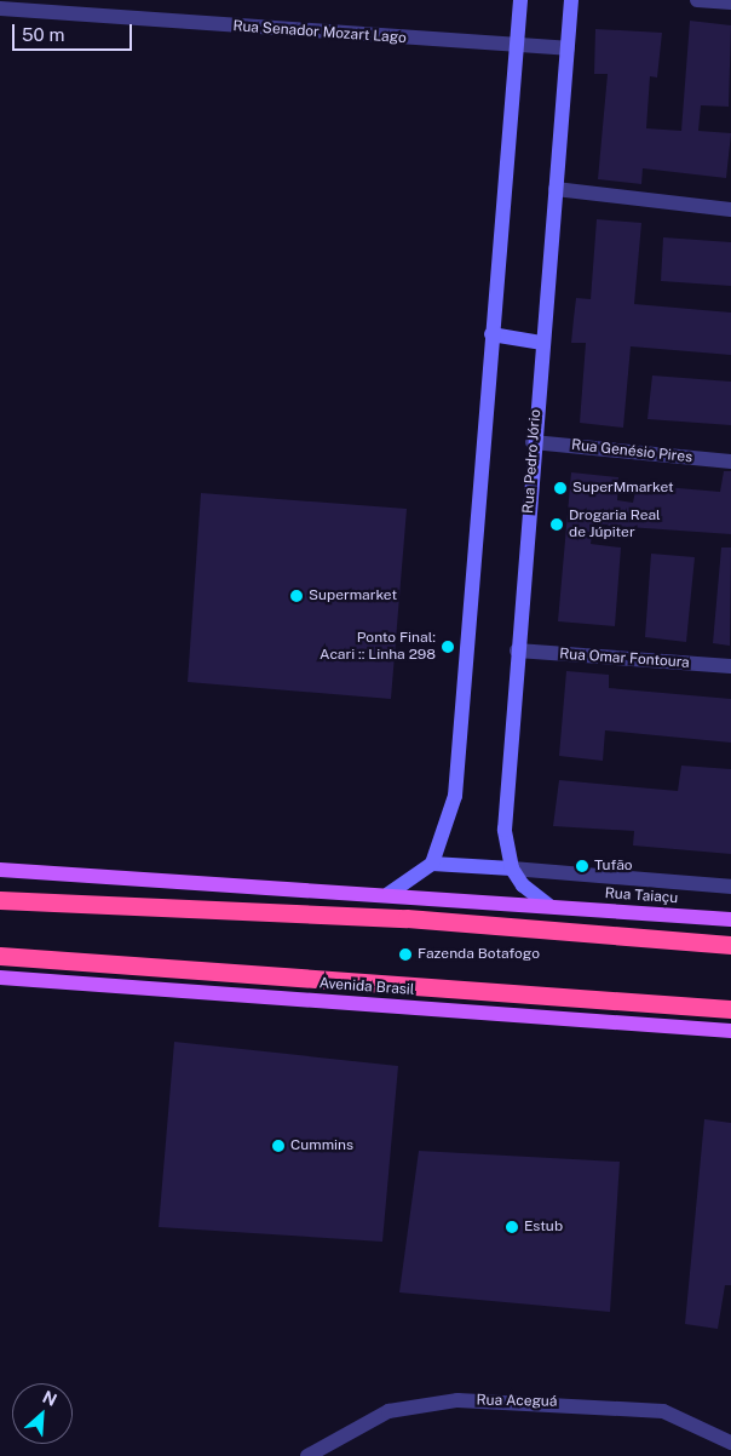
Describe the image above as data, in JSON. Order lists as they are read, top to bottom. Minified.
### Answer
{"streets":{"highway":["Avenida Brasil"],"main road":["Rua Pedro Jório","Rua Taiaçu"],"street":["Rua Senador Mozart Lago","Rua Genésio Pires","Rua Omar Fontoura","Rua Aceguá"]},"crossings":[["Rua Senador Mozart Lago","Rua Pedro Jório"],["Rua Genésio Pires","Rua Pedro Jório"],["Rua Pedro Jório","Rua Omar Fontoura"],["Rua Pedro Jório","Rua Taiaçu"]],"places":["SuperMmarket","Drogaria Real de Júpiter","Supermarket","Ponto Final: Acari :: Linha 298","Tufão","Fazenda Botafogo","Cummins","Estub"],"scale_bar":"50 m","north":"top right"}
